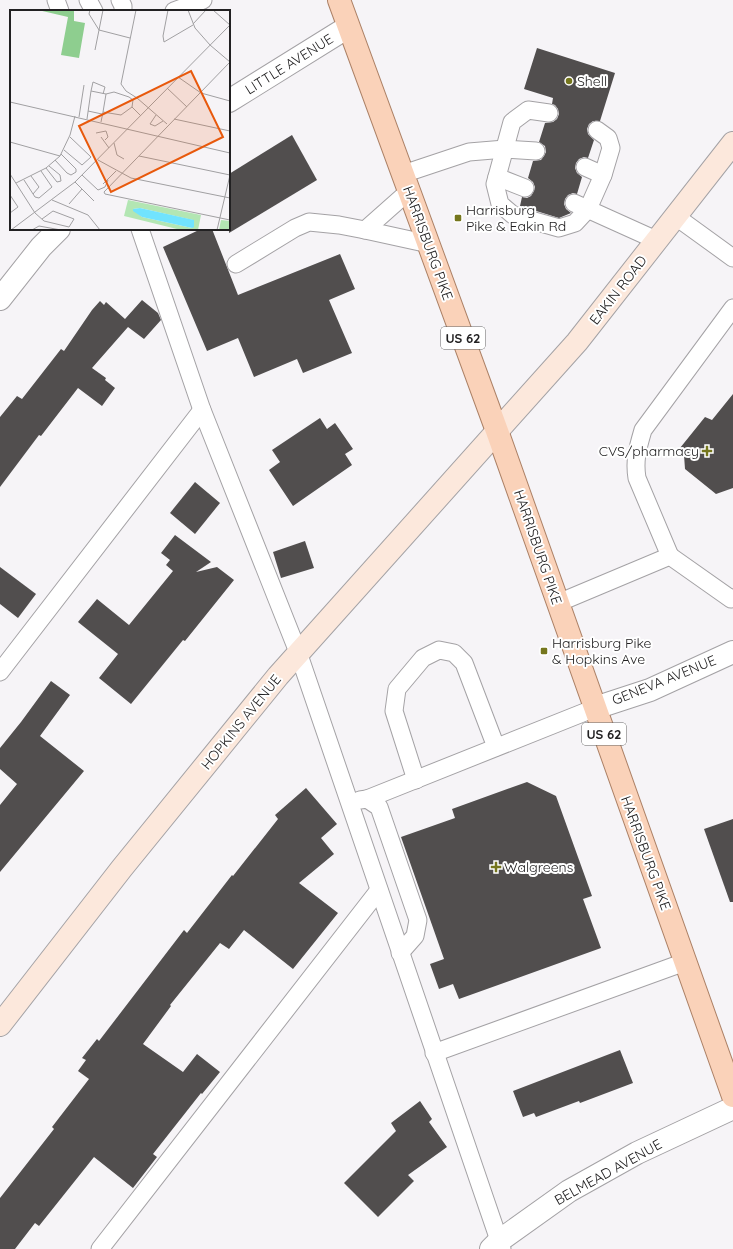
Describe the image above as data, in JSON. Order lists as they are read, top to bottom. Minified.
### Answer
{"streets":{"main road":["HARRISBURG PIKE","US 62"],"street":["LITTLE AVENUE","EAKIN ROAD","GENEVA AVENUE","HOPKINS AVENUE","BELMEAD AVENUE"]},"crossings":[["LITTLE AVENUE","HARRISBURG PIKE"],["HARRISBURG PIKE","EAKIN ROAD"],["HARRISBURG PIKE","GENEVA AVENUE"],["HARRISBURG PIKE","HOPKINS AVENUE"],["EAKIN ROAD","HOPKINS AVENUE"]],"places":{"other":["Shell"],"transit":["Harrisburg Pike & Eakin Rd","Harrisburg Pike & Hopkins Ave"],"health":["CVS/pharmacy","Walgreens"]}}
